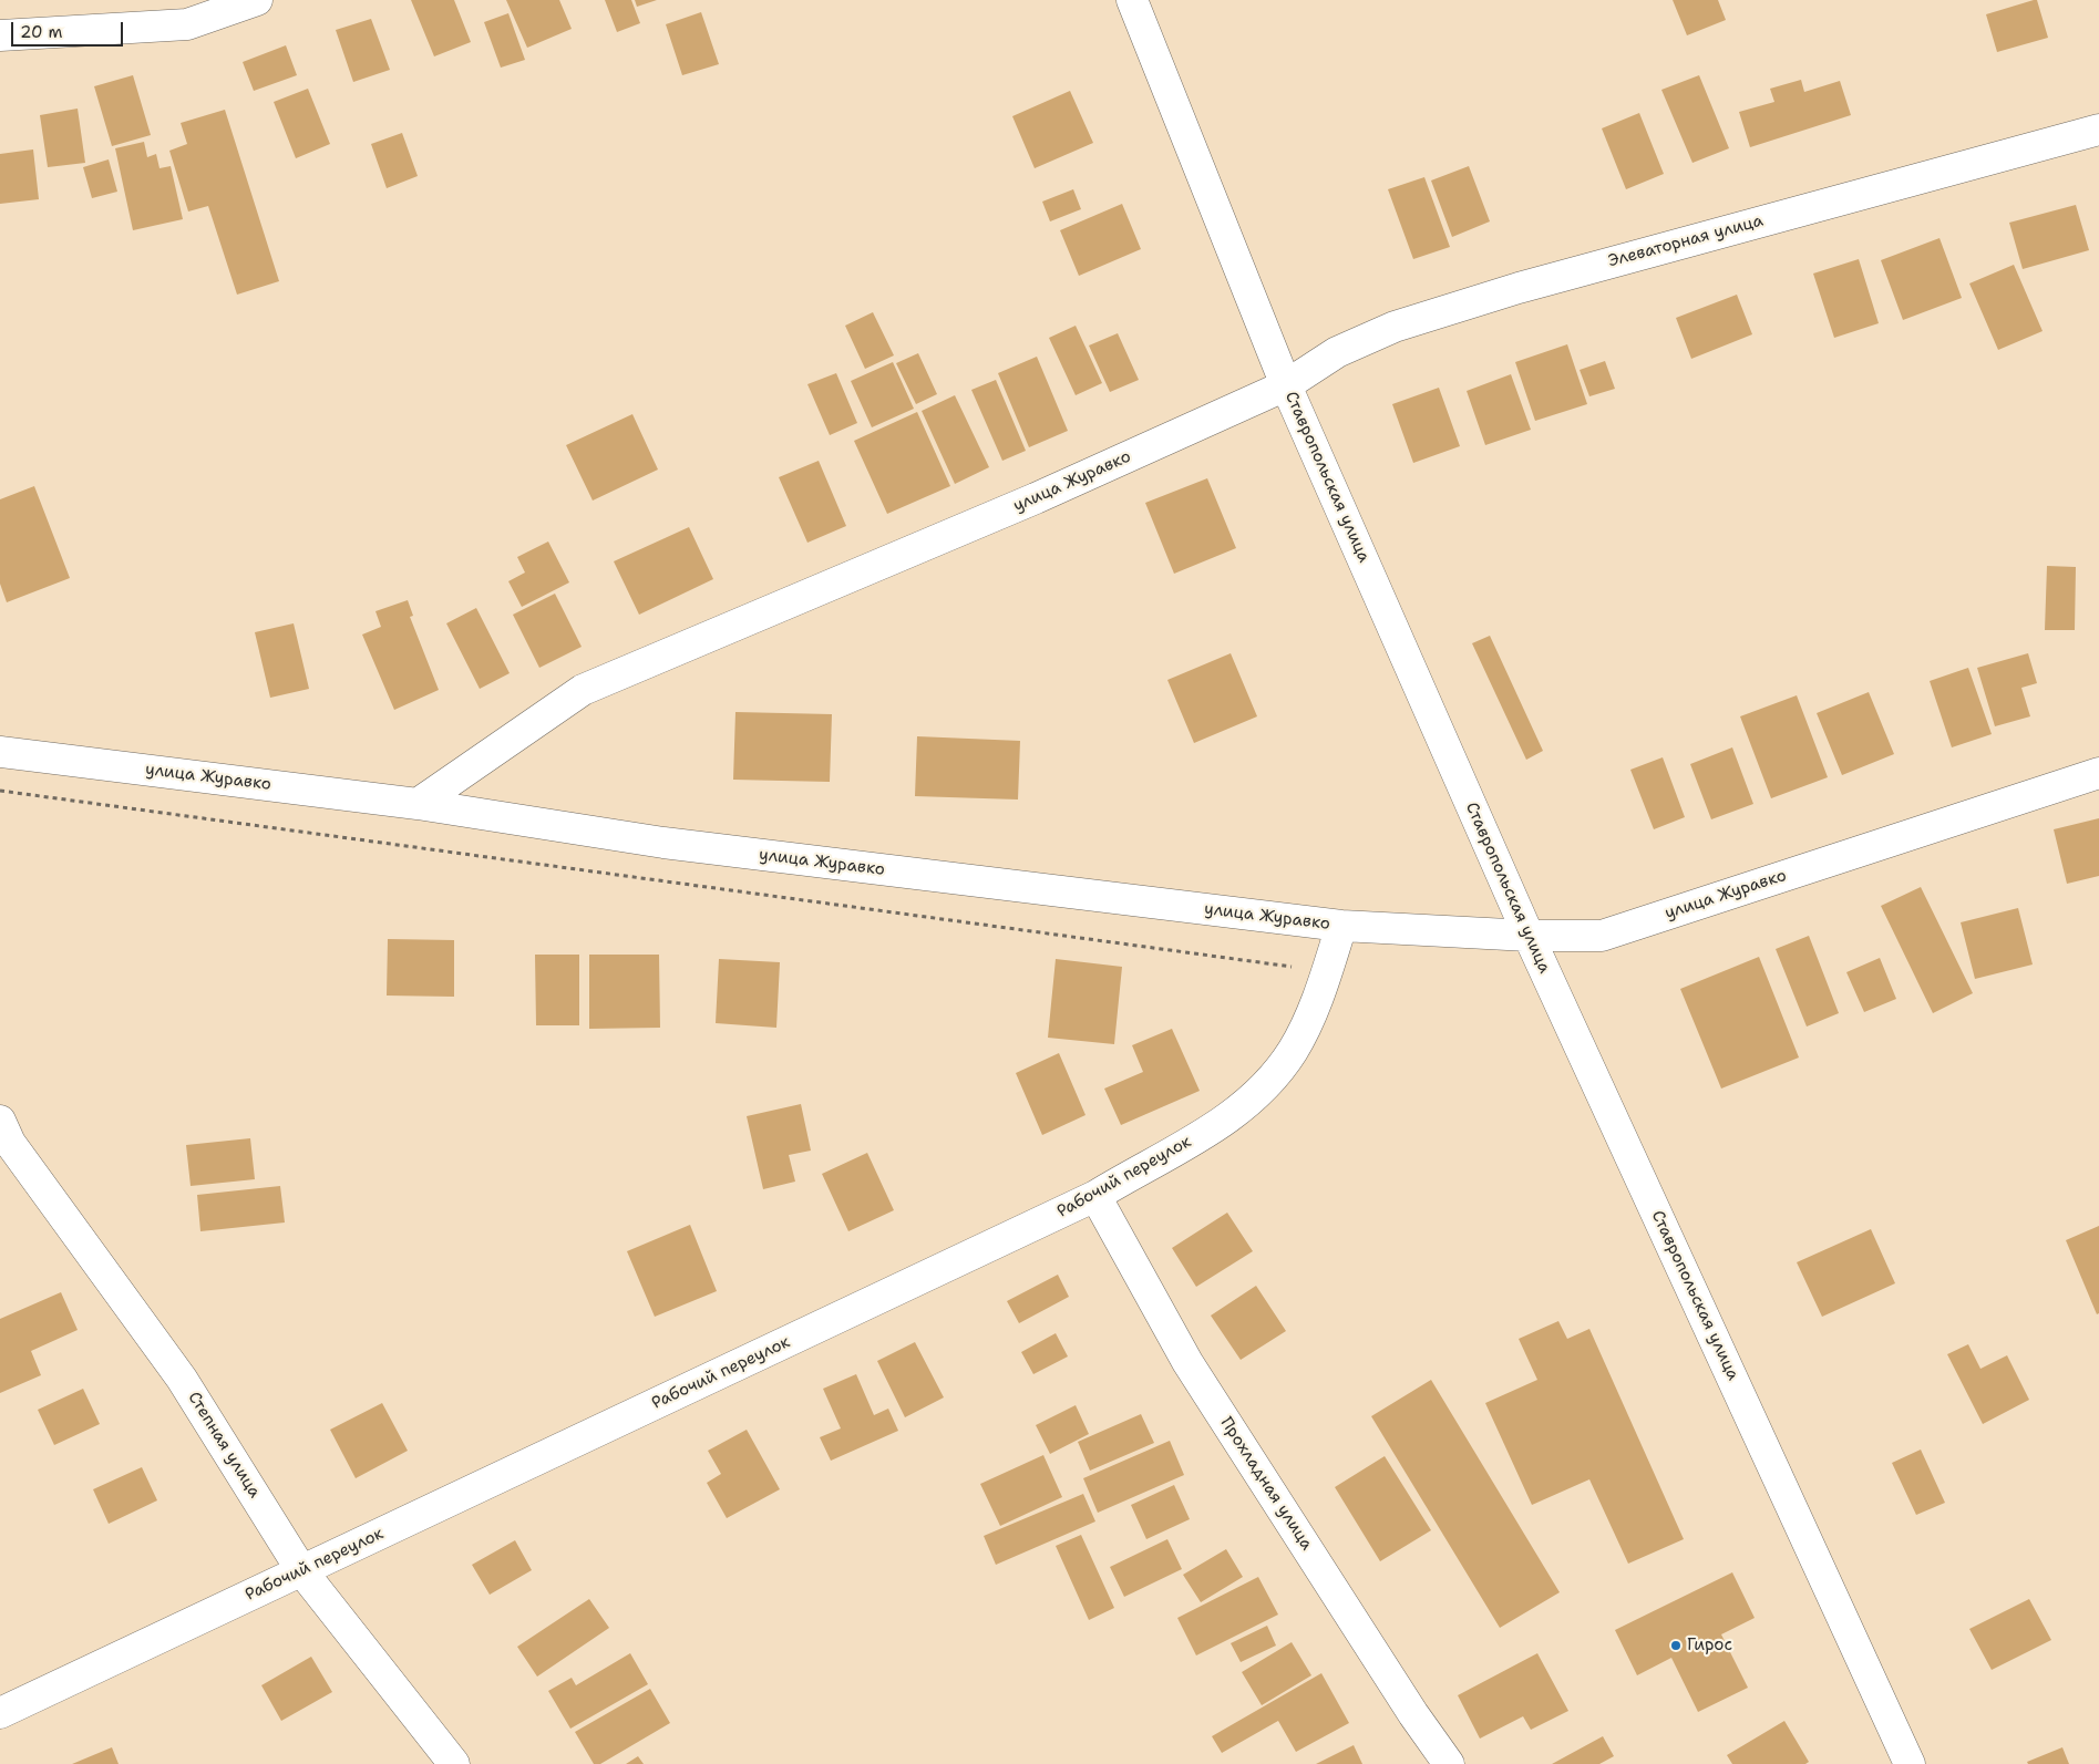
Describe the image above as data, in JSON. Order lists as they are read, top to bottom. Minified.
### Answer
{"streets":{"street":["Элеваторная улица","Ставропольская улица","улица Журавко","Рабочий переулок","Степная улица","Прохладная улица"]},"crossings":[["Элеваторная улица","Ставропольская улица"],["Элеваторная улица","улица Журавко"],["Ставропольская улица","улица Журавко"],["улица Журавко","Рабочий переулок"],["Рабочий переулок","Степная улица"],["Рабочий переулок","Прохладная улица"]],"places":["Гирос"],"scale_bar":"20 m"}
